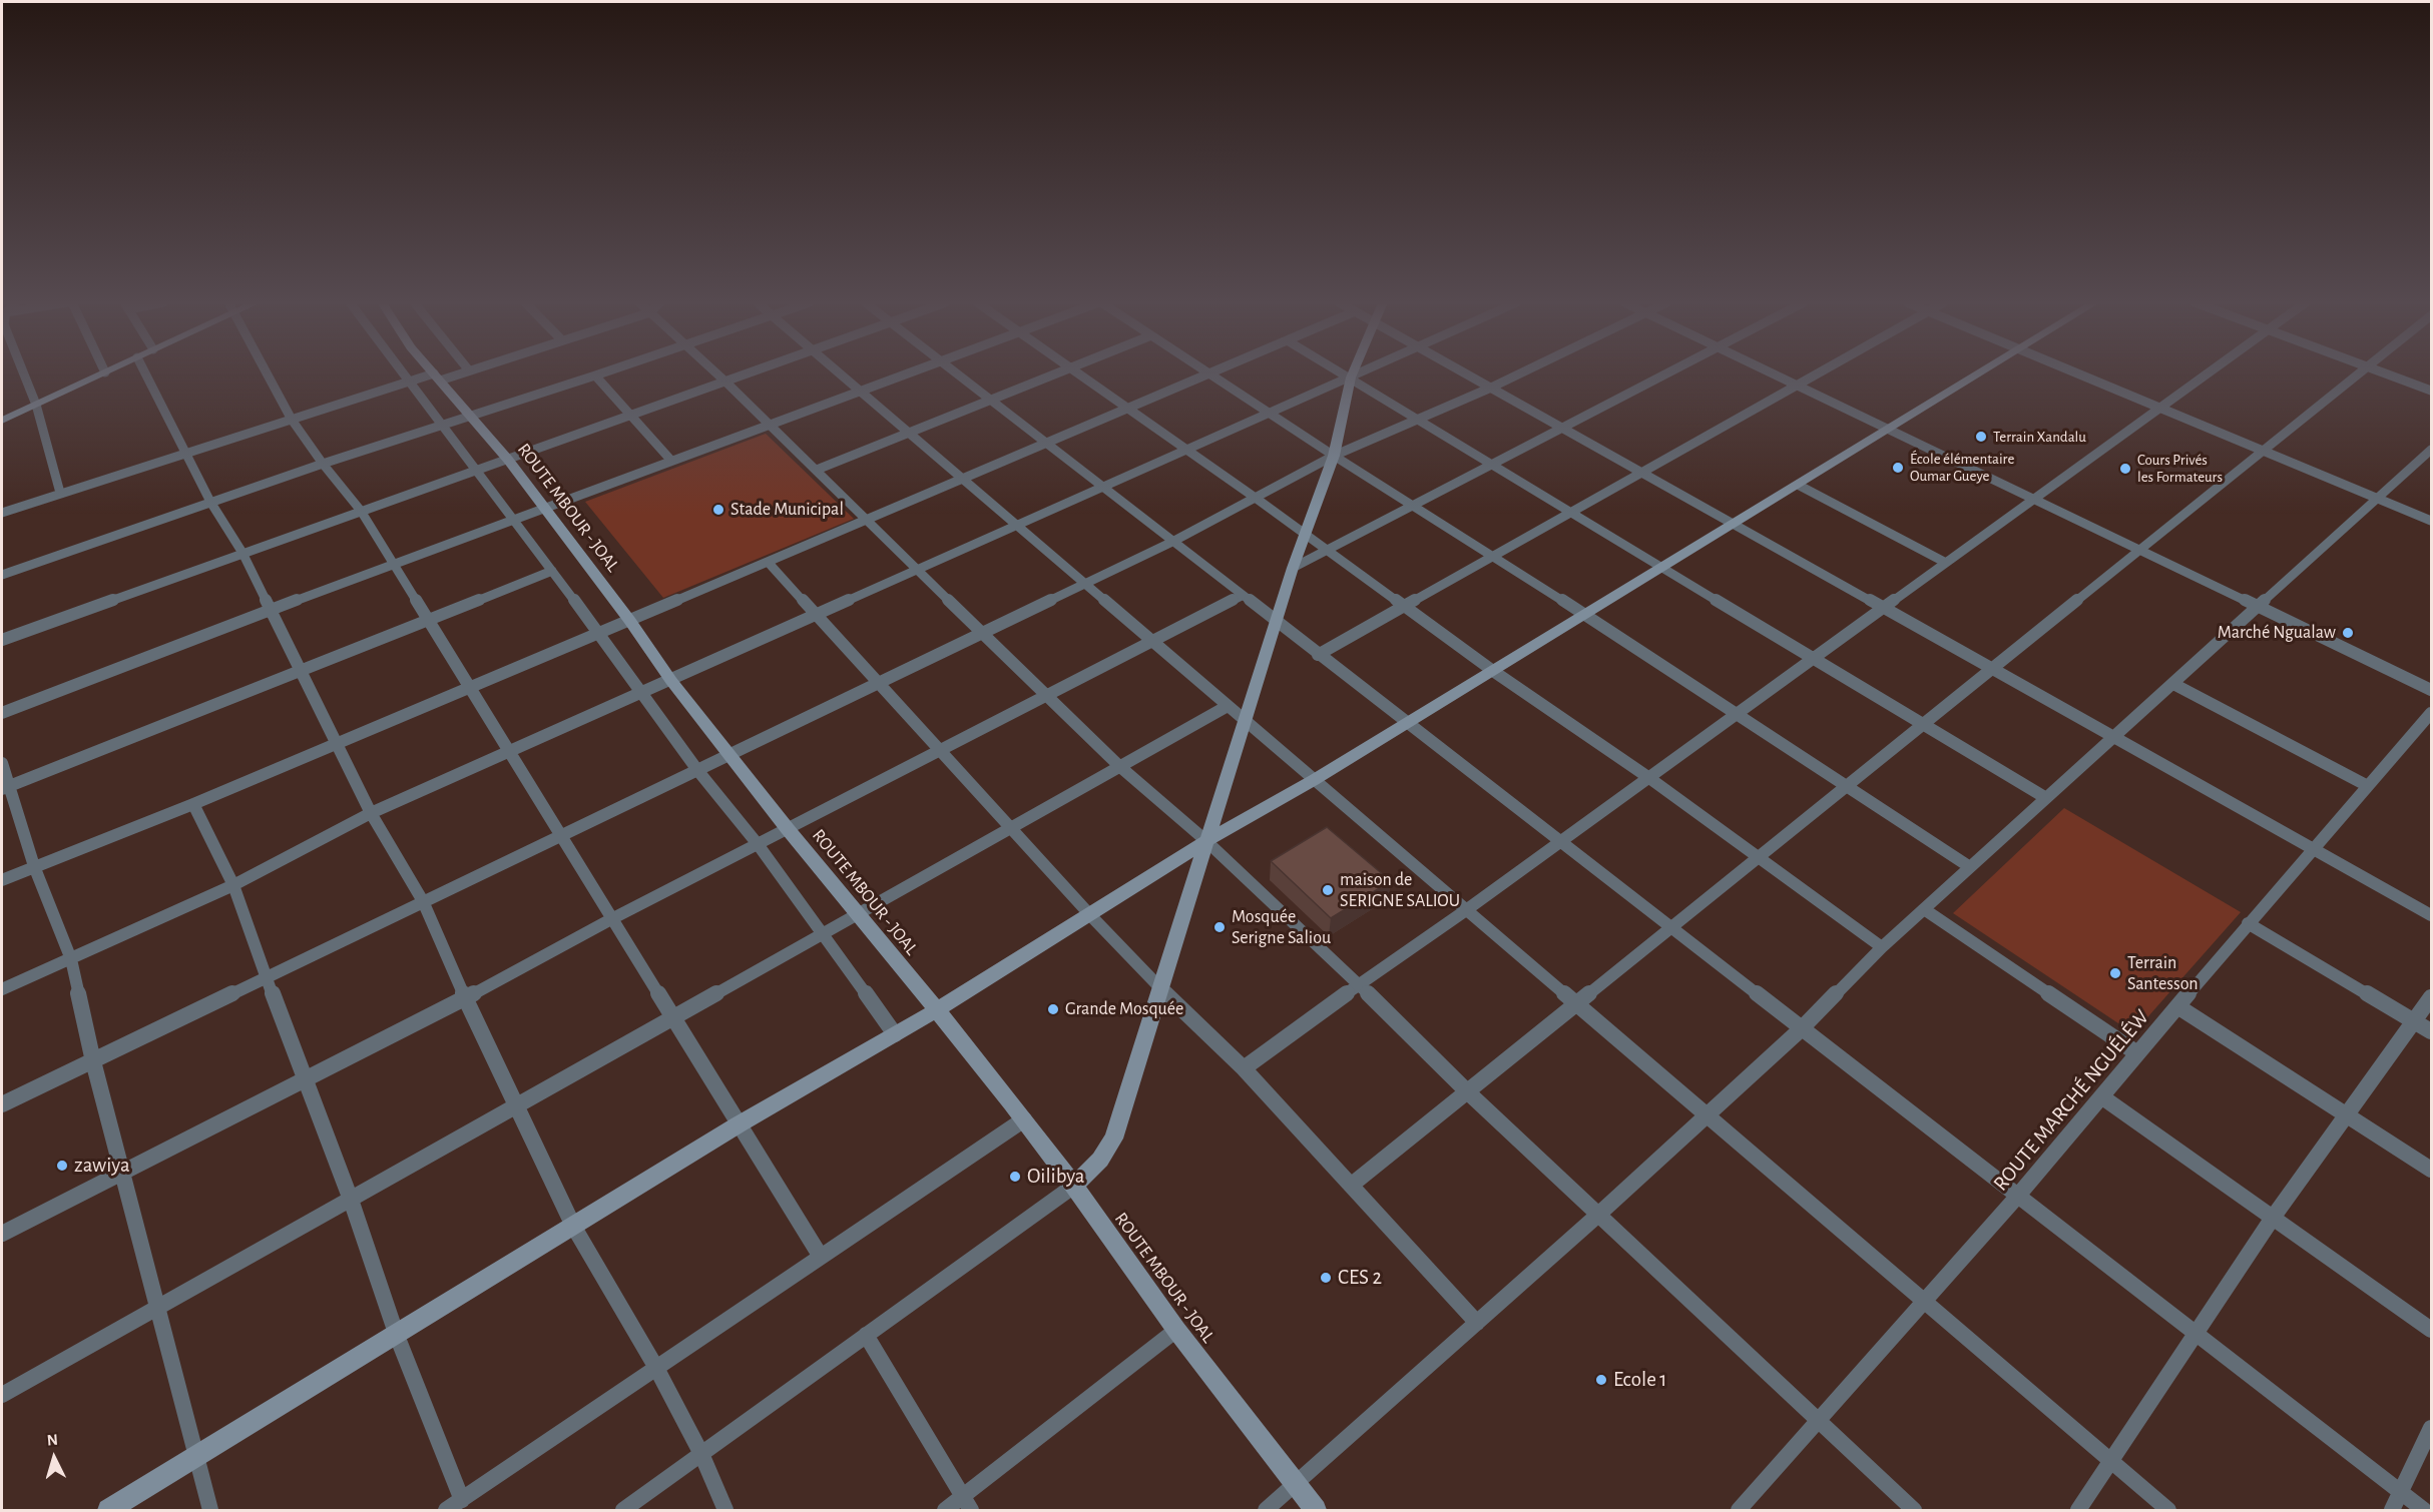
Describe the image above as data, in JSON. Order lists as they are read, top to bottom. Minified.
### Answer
{"streets":{"main road":["ROUTE MBOUR - JOAL"],"street":["ROUTE MARCHÉ NGUÉLÉW"]},"places":["Terrain Xandalu","École élémentaire Oumar Gueye","Cours Privés les Formateurs","Stade Municipal","Marché Ngualaw","maison de SERIGNE SALIOU","Mosquée Serigne Saliou","Terrain Santesson","Grande Mosquée","zawiya","Oilibya","CES 2","Ecole 1"],"north":"top"}
